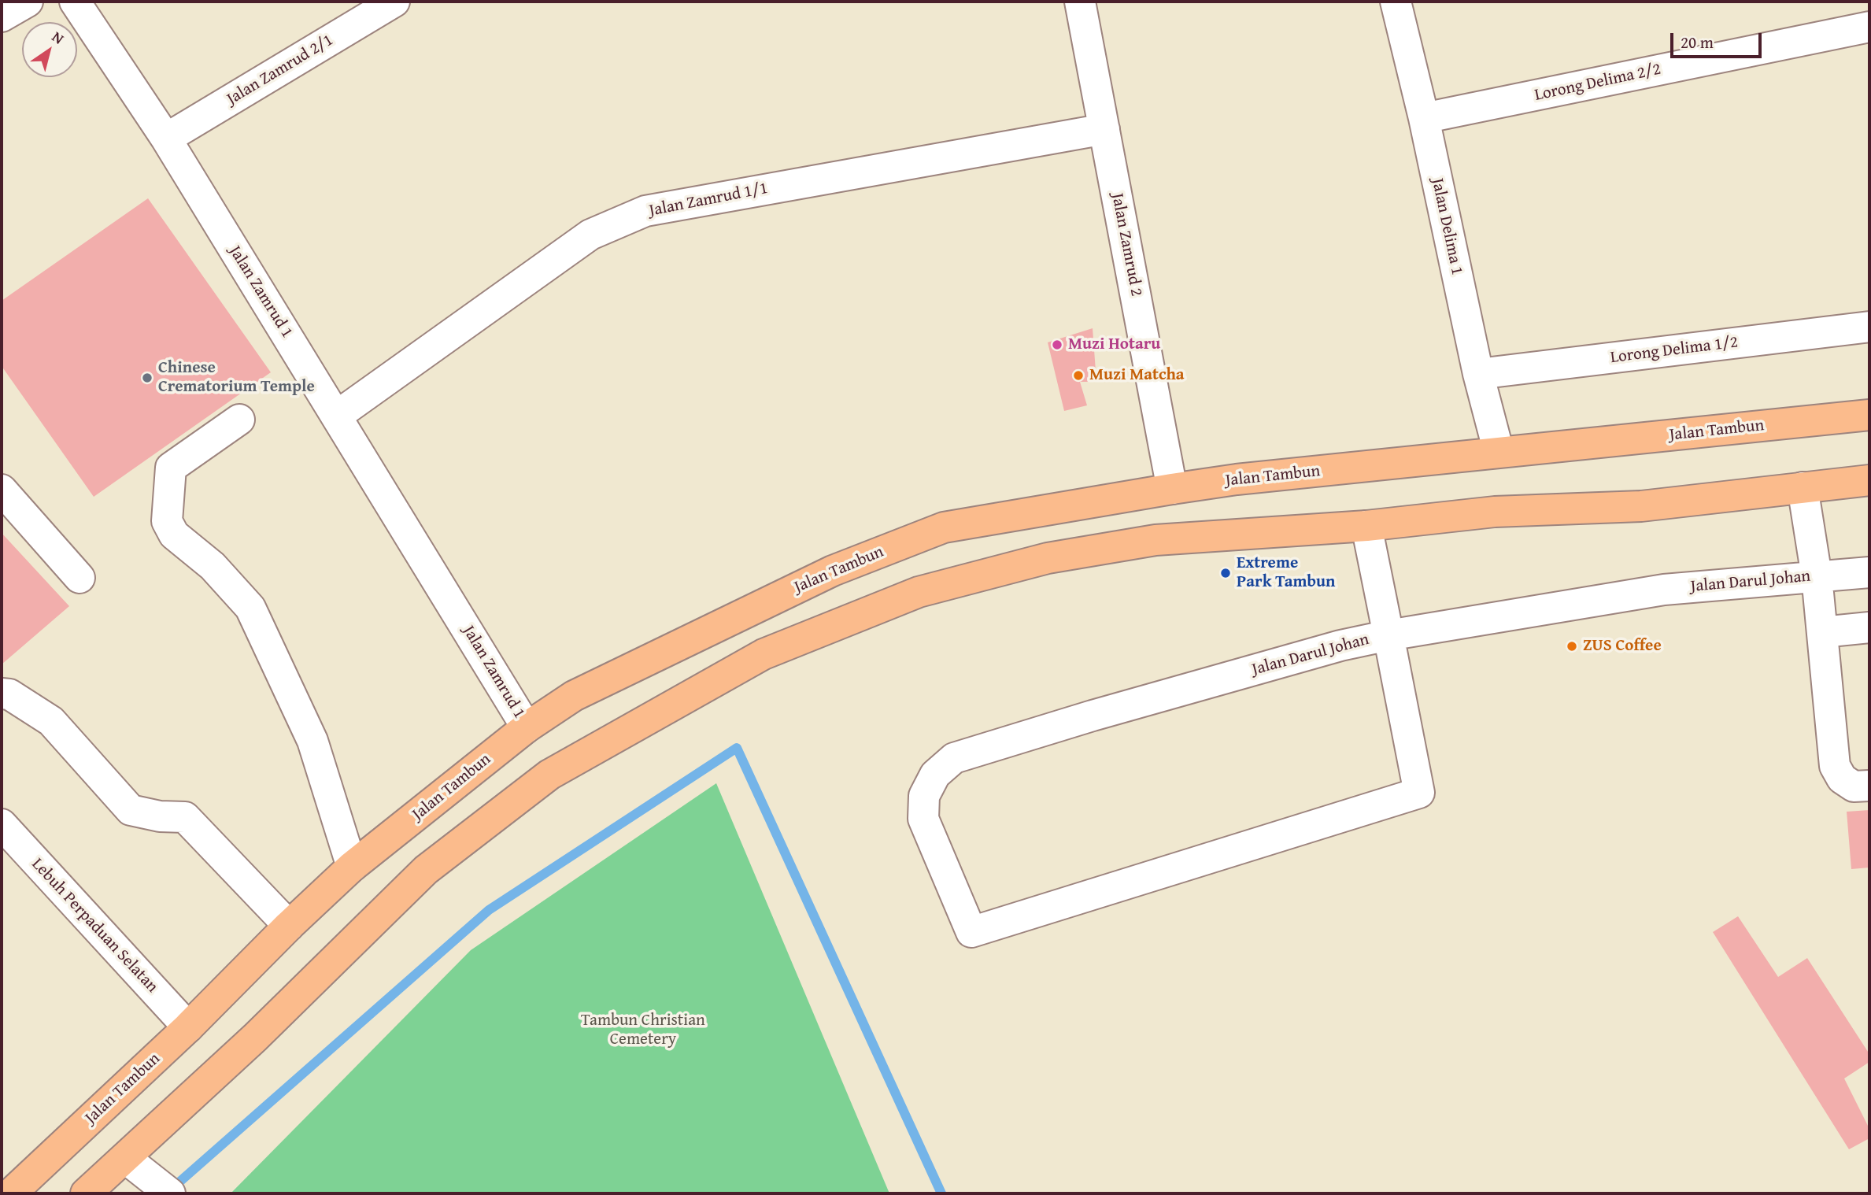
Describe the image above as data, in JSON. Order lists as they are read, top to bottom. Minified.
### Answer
{"streets":{"main road":["Jalan Tambun"],"street":["Jalan Zamrud 2/1","Lorong Delima 2/2","Jalan Zamrud 1/1","Jalan Delima 1","Jalan Zamrud 2","Jalan Zamrud 1","Lorong Delima 1/2","Jalan Darul Johan","Lebuh Perpaduan Selatan"]},"crossings":[["Jalan Zamrud 2/1","Jalan Zamrud 1"],["Lorong Delima 2/2","Jalan Delima 1"],["Jalan Zamrud 1/1","Jalan Zamrud 2"],["Jalan Zamrud 1/1","Jalan Zamrud 1"],["Jalan Delima 1","Lorong Delima 1/2"],["Jalan Delima 1","Jalan Tambun"],["Jalan Zamrud 2","Jalan Tambun"],["Jalan Zamrud 1","Jalan Tambun"],["Jalan Tambun","Lebuh Perpaduan Selatan"]],"parks":["Tambun Christian Cemetery"],"places":["Muzi Hotaru","Muzi Matcha","Chinese Crematorium Temple","Extreme Park Tambun","ZUS Coffee"],"scale_bar":"20 m","north":"top right"}
